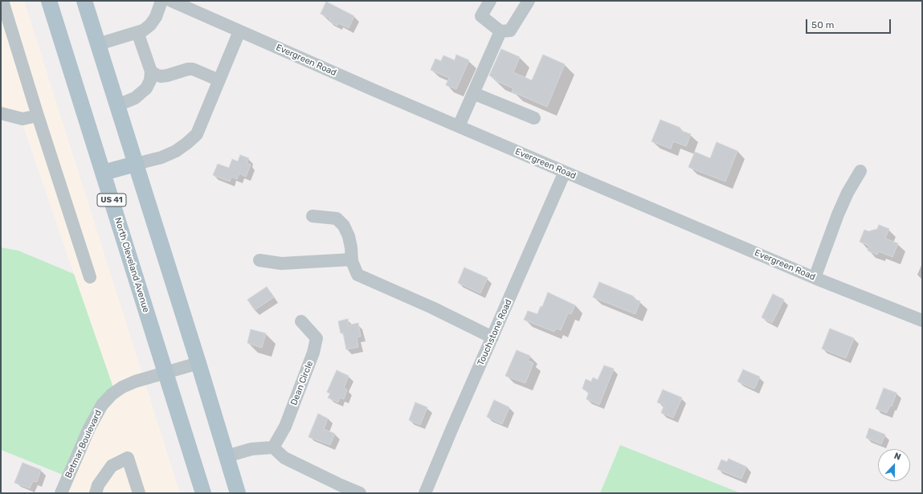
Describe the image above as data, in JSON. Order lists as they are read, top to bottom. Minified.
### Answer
{"streets":{"main road":["US 41","North Cleveland Avenue"],"street":["Evergreen Road","Touchstone Road","Dean Circle","Betmar Boulevard"]},"crossings":[["Evergreen Road","Touchstone Road"],["North Cleveland Avenue","Betmar Boulevard"]],"scale_bar":"50 m","north":"top"}
